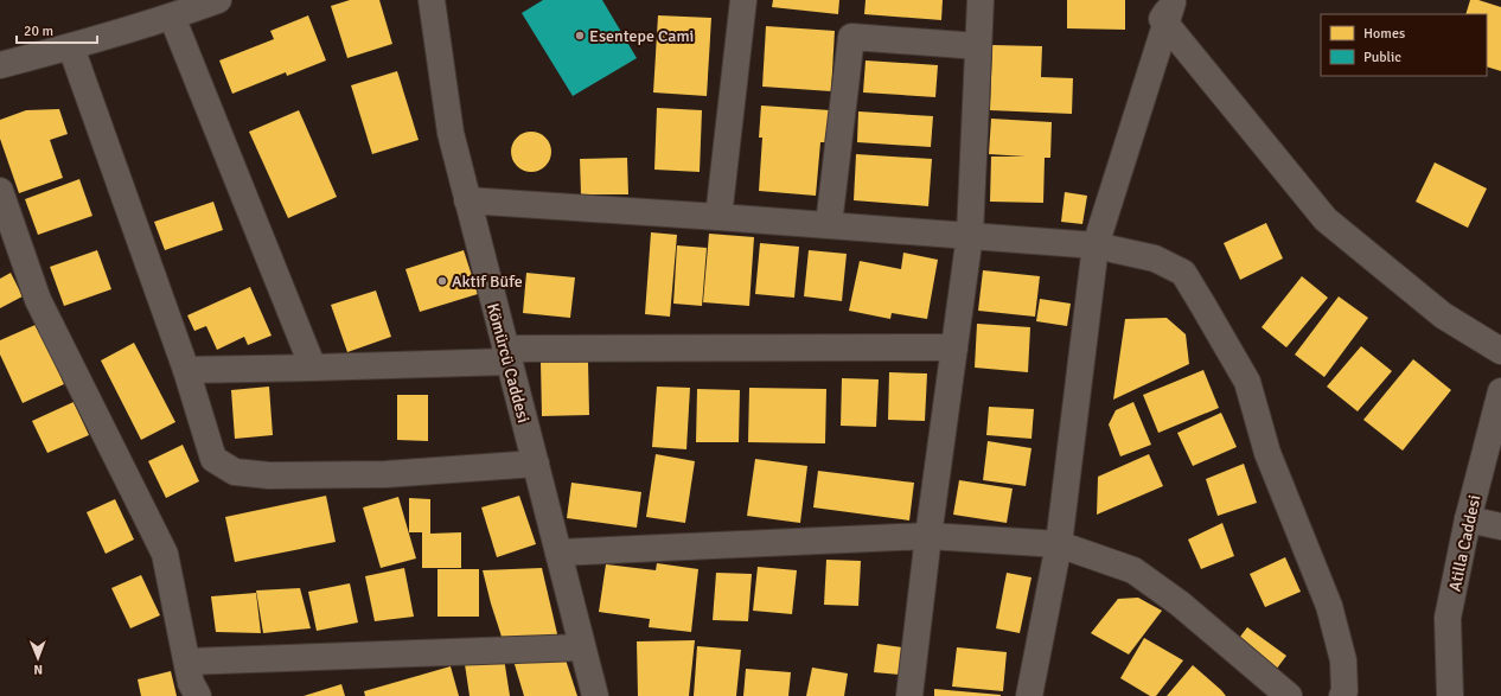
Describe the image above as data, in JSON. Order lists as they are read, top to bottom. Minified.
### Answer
{"streets":{"street":["Kömürcü Caddesi","Atilla Caddesi"]},"places":["Esentepe Cami","Aktif Büfe"],"legend":["Homes","Public"],"scale_bar":"20 m","north":"bottom"}
